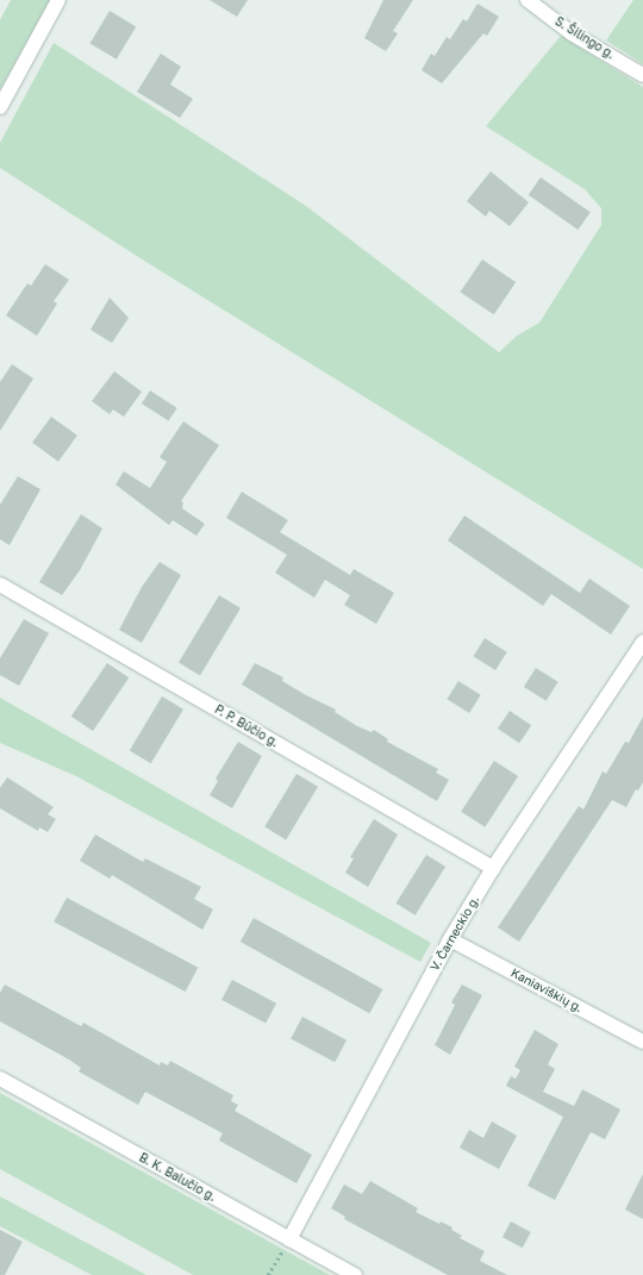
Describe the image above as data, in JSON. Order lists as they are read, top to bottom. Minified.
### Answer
{"streets":{"street":["S. Šilingo g.","P. P. Būčio g.","V. Čarneckio g.","Kaniaviškių g.","B. K. Balučio g."]},"crossings":[["P. P. Būčio g.","V. Čarneckio g."],["V. Čarneckio g.","Kaniaviškių g."],["V. Čarneckio g.","B. K. Balučio g."]]}
